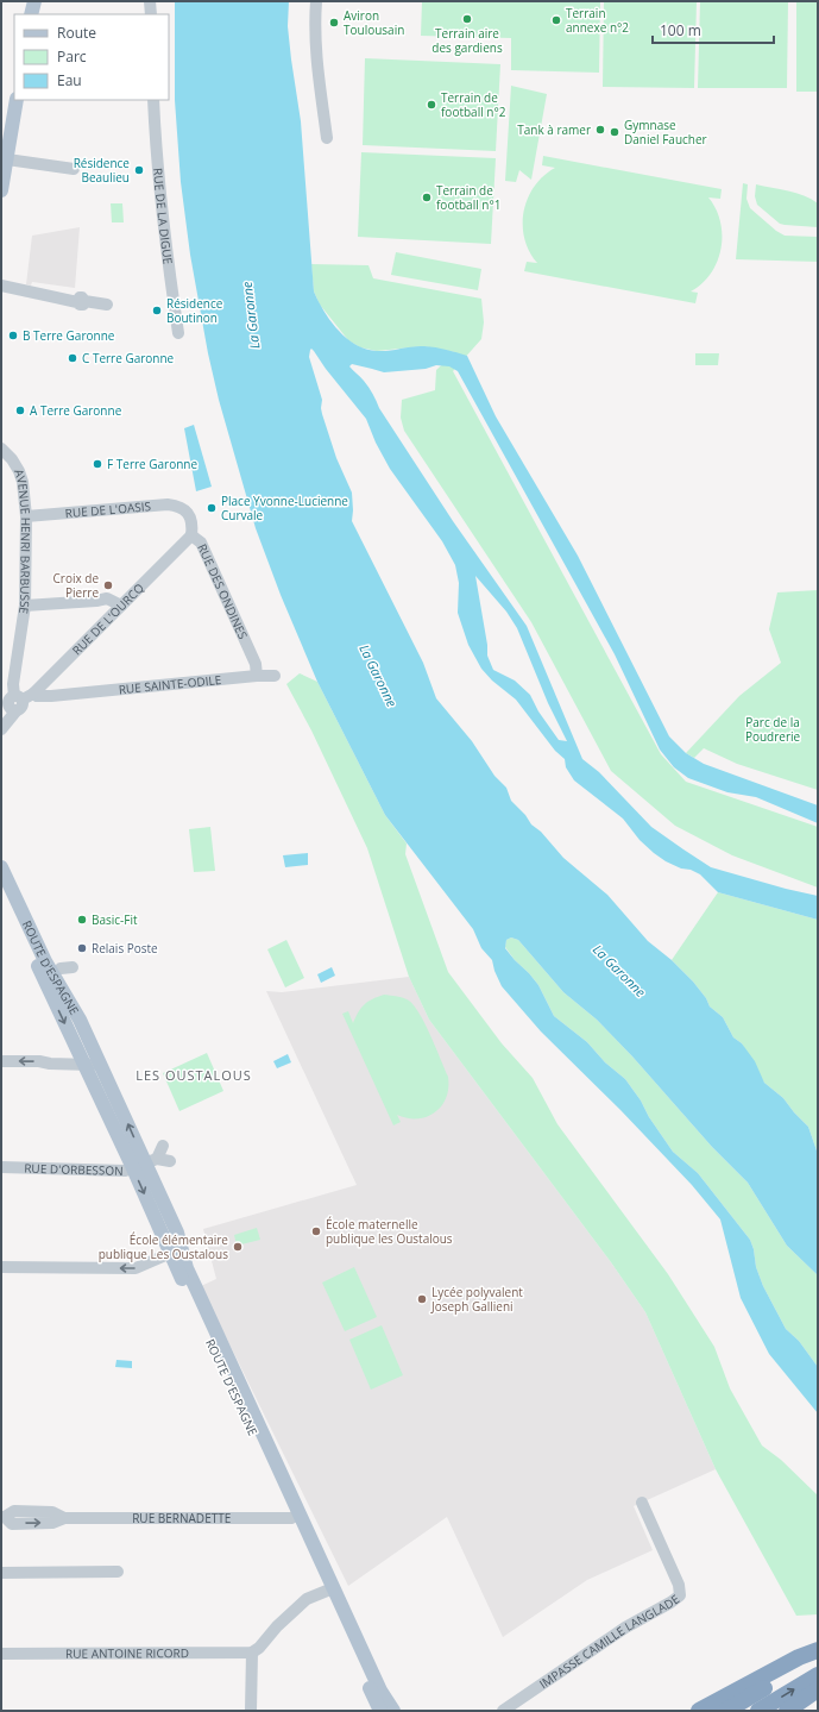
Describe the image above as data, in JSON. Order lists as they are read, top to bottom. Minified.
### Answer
{"streets":{"main road":["ROUTE D'ESPAGNE"],"street":["RUE DE LA DIGUE","RUE DE L'OASIS","AVENUE HENRI BARBUSSE","RUE DES ONDINES","RUE DE L'OURCQ","RUE SAINTE-ODILE","RUE D'ORBESSON","RUE BERNADETTE","IMPASSE CAMILLE LANGLADE","RUE ANTOINE RICORD"]},"crossings":[["RUE DE L'OASIS","AVENUE HENRI BARBUSSE"],["RUE DE L'OASIS","RUE DES ONDINES"],["AVENUE HENRI BARBUSSE","RUE DE L'OURCQ"],["RUE DES ONDINES","RUE DE L'OURCQ"],["RUE DES ONDINES","RUE SAINTE-ODILE"],["RUE DE L'OURCQ","RUE SAINTE-ODILE"],["ROUTE D'ESPAGNE","RUE D'ORBESSON"],["ROUTE D'ESPAGNE","RUE BERNADETTE"]],"districts":["LES OUSTALOUS"],"water":["La Garonne"],"parks":["Parc de la Poudrerie"],"places":["Terrain aire des gardiens","Terrain annexe n°2","Aviron Toulousain","Terrain de football n°2","Tank à ramer","Gymnase Daniel Faucher","Résidence Beaulieu","Terrain de football n°1","Résidence Boutinon","B Terre Garonne","C Terre Garonne","A Terre Garonne","F Terre Garonne","Place Yvonne-Lucienne Curvale","Croix de Pierre","Basic-Fit","Relais Poste","École maternelle publique les Oustalous","École élémentaire publique Les Oustalous","Lycée polyvalent Joseph Gallieni"],"legend":["Route","Parc","Eau"],"scale_bar":"100 m"}
